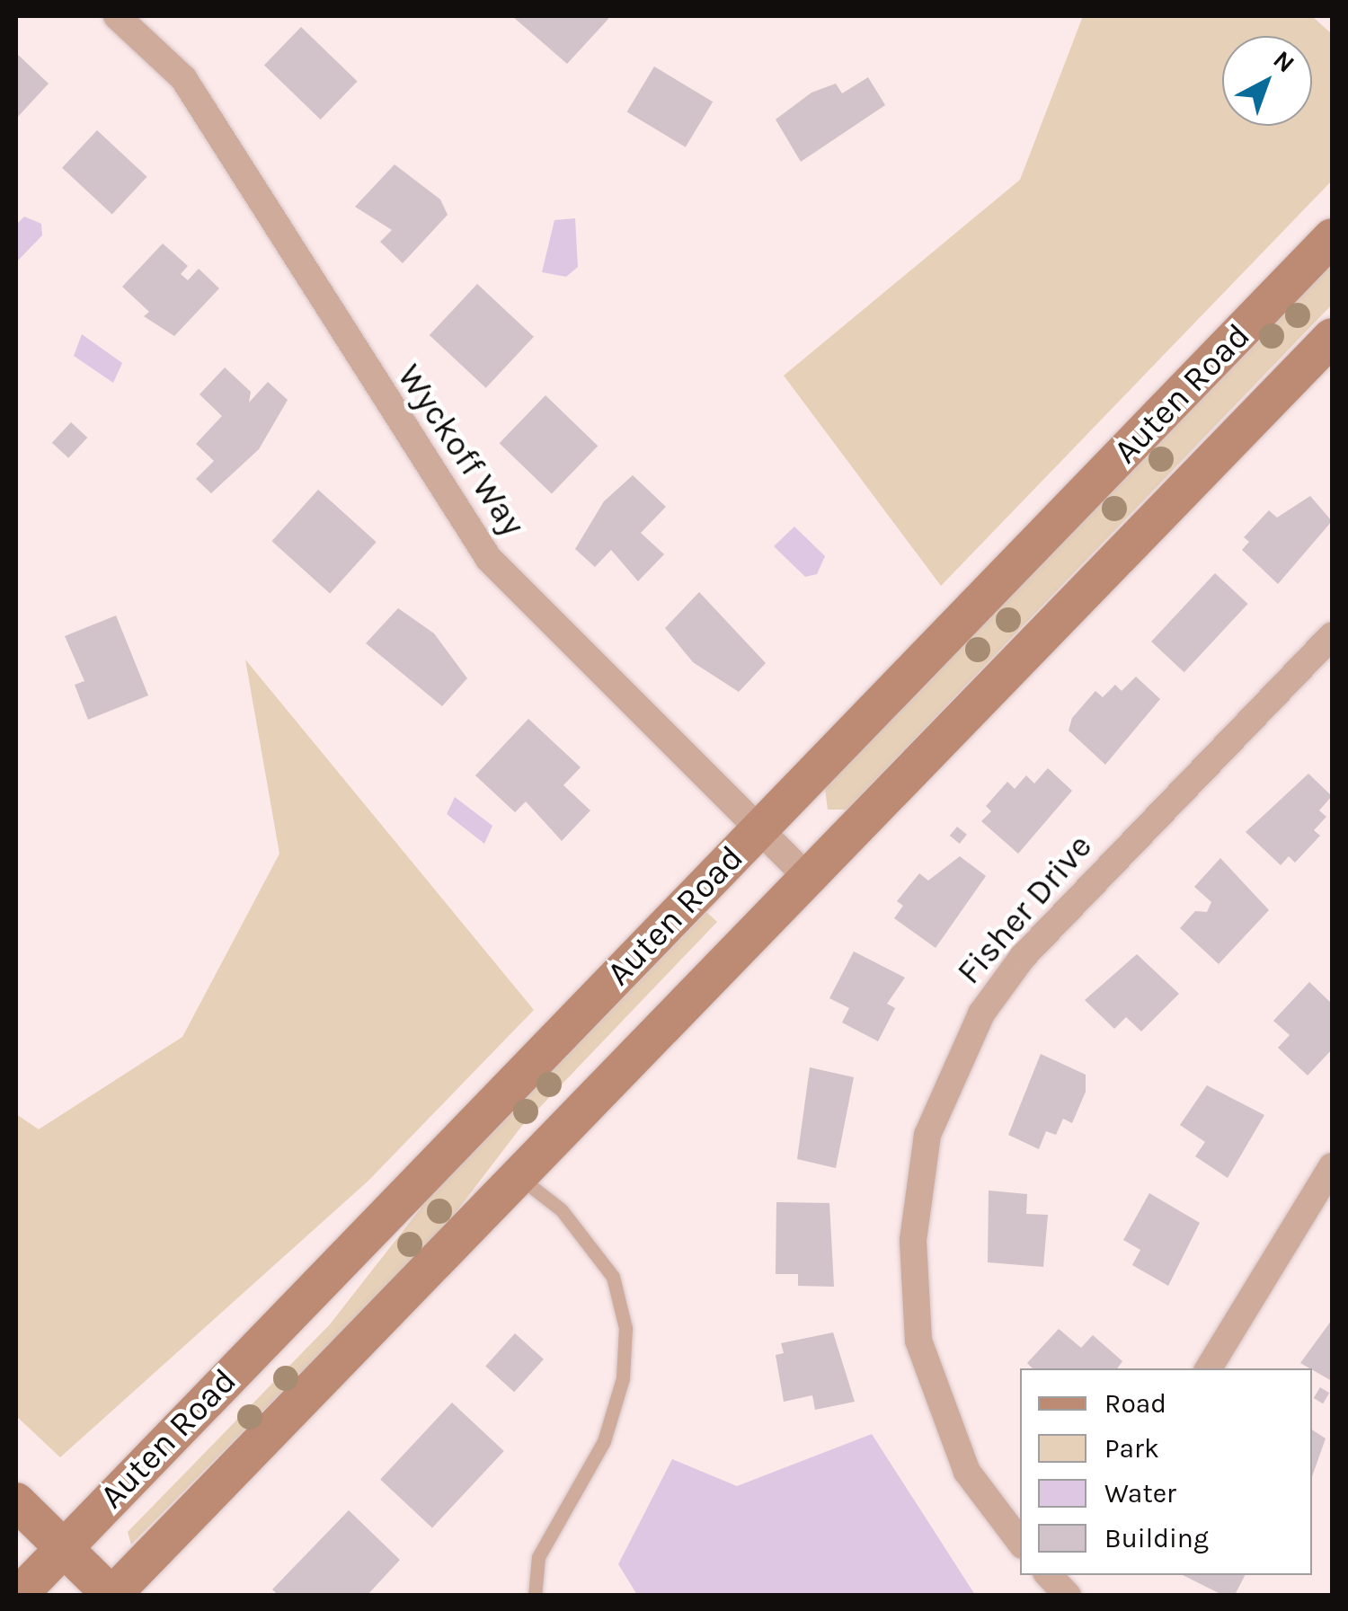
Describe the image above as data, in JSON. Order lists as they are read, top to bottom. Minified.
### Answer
{"streets":{"street":["Auten Road","Wyckoff Way","Fisher Drive"]},"crossings":[["Auten Road","Wyckoff Way"]],"legend":["Road","Park","Water","Building"],"north":"top right"}
